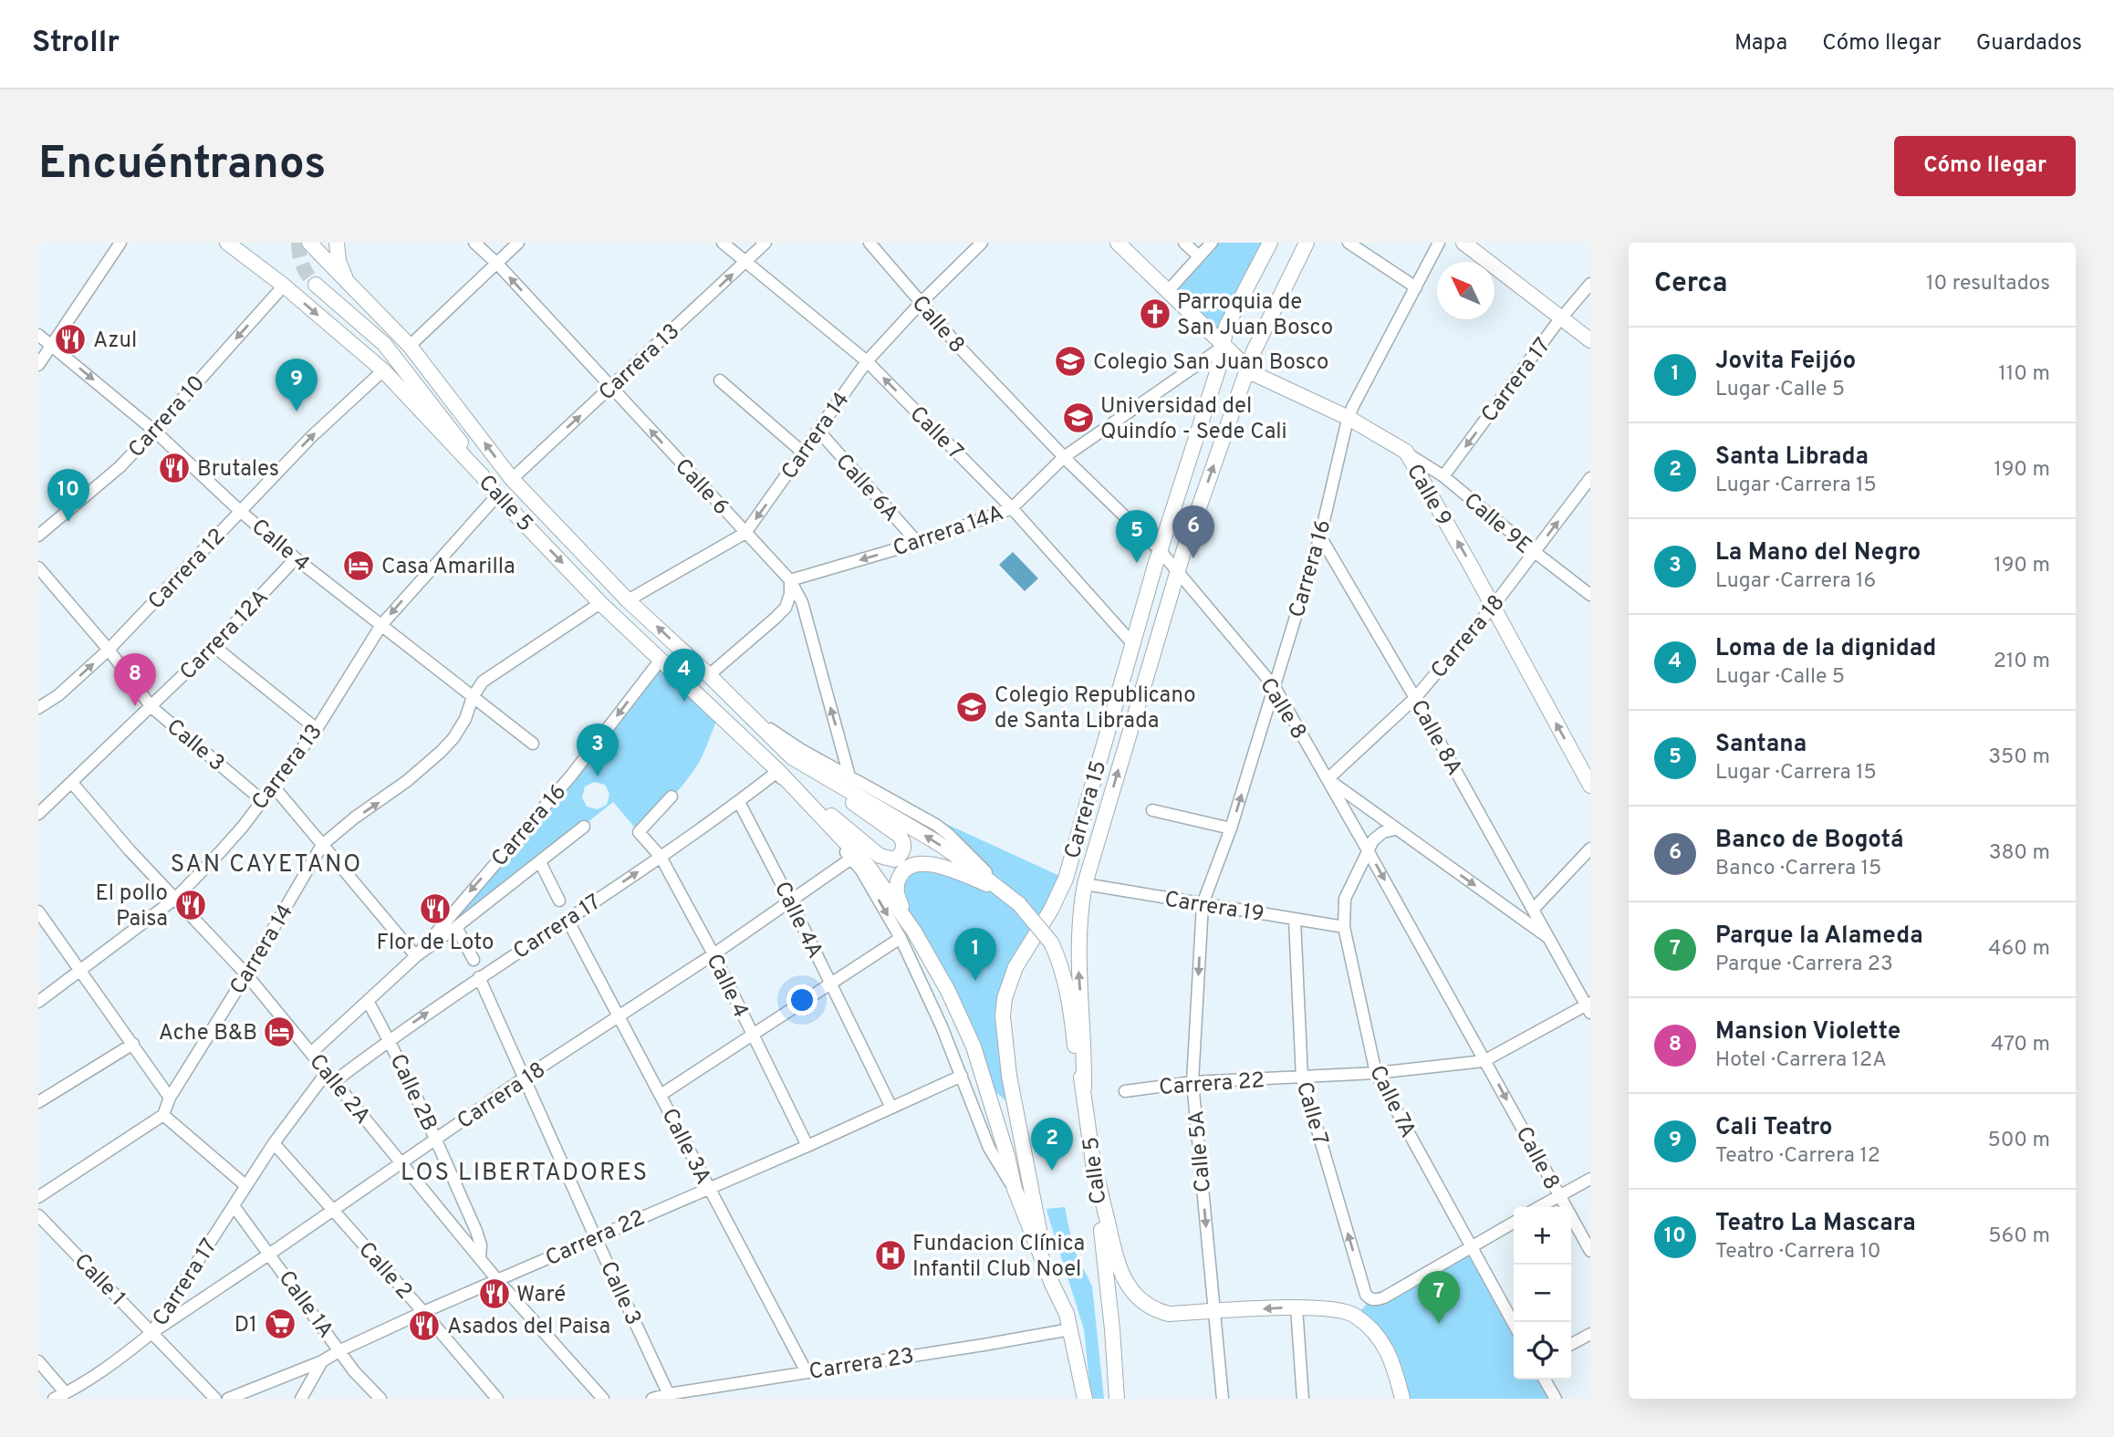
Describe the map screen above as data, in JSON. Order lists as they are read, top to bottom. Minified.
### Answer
{"streets":{"main road":["Calle 9","Calle 5","Carrera 15"],"street":["Calle 8","Carrera 13","Carrera 17","Carrera 10","Calle 7","Carrera 14","Calle 6","Calle 6A","Calle 9E","Carrera 14A","Calle 4","Carrera 12","Carrera 16","Carrera 12A","Carrera 18","Calle 8A","Calle 3","Carrera 19","Calle 4A","Carrera 22","Calle 2A","Calle 2B","Calle 7A","Calle 3A","Calle 5A","Calle 2","Calle 1","Calle 1A","Carrera 23"]},"crossings":[["Calle 8","Carrera 14"],["Calle 8","Carrera 14A"],["Calle 8","Carrera 16"],["Calle 8","Carrera 18"],["Calle 8","Calle 8A"],["Calle 8","Carrera 15"],["Calle 8","Carrera 22"],["Calle 8","Calle 7A"],["Carrera 13","Calle 7"],["Carrera 13","Calle 6"],["Carrera 13","Calle 5"],["Carrera 13","Calle 4"],["Carrera 13","Calle 3"],["Carrera 13","Calle 2A"],["Carrera 17","Calle 5"],["Carrera 17","Calle 9E"],["Carrera 17","Calle 4"],["Carrera 17","Carrera 18"],["Carrera 17","Calle 3"],["Carrera 17","Calle 4A"],["Carrera 17","Calle 2A"],["Carrera 17","Calle 2B"],["Carrera 17","Calle 3A"],["Carrera 17","Calle 2"],["Carrera 17","Calle 1"],["Carrera 17","Calle 1A"],["Carrera 10","Calle 5"],["Carrera 10","Calle 4"],["Calle 7","Carrera 14"],["Calle 7","Carrera 14A"],["Calle 7","Carrera 15"],["Calle 7","Carrera 19"],["Calle 7","Carrera 22"],["Calle 7","Calle 7A"],["Carrera 14","Calle 6"],["Carrera 14","Calle 6A"],["Carrera 14","Calle 5"],["Carrera 14","Calle 4"],["Carrera 14","Calle 2A"],["Calle 6","Calle 5"],["Calle 6","Carrera 14A"],["Calle 6A","Carrera 14A"],["Calle 9","Calle 9E"],["Calle 9","Carrera 14A"],["Calle 9","Carrera 16"],["Calle 9","Carrera 18"],["Calle 9","Carrera 15"],["Calle 5","Carrera 12"],["Calle 5","Carrera 16"],["Calle 5","Carrera 18"],["Calle 5","Carrera 15"],["Calle 5","Carrera 22"],["Calle 5","Carrera 23"],["Calle 9E","Carrera 18"],["Carrera 14A","Carrera 15"],["Calle 4","Carrera 12"],["Calle 4","Carrera 12A"],["Calle 4","Carrera 18"],["Calle 4","Carrera 22"],["Carrera 12","Calle 3"],["Carrera 16","Calle 8A"],["Carrera 16","Carrera 19"],["Carrera 16","Calle 2A"],["Carrera 16","Calle 2B"],["Carrera 16","Calle 5A"],["Carrera 12A","Calle 3"],["Carrera 12A","Calle 2A"],["Carrera 18","Calle 8A"],["Carrera 18","Calle 3"],["Carrera 18","Calle 4A"],["Carrera 18","Calle 2A"],["Carrera 18","Calle 2B"],["Carrera 18","Calle 3A"],["Carrera 18","Calle 2"],["Carrera 18","Calle 1"],["Carrera 18","Calle 1A"],["Calle 8A","Carrera 22"],["Calle 3","Carrera 22"],["Calle 3","Carrera 23"],["Carrera 15","Carrera 19"],["Carrera 19","Calle 7A"],["Carrera 19","Calle 5A"],["Calle 4A","Carrera 22"],["Carrera 22","Calle 2A"],["Carrera 22","Calle 7A"],["Carrera 22","Calle 3A"],["Carrera 22","Calle 5A"],["Carrera 22","Calle 2"],["Carrera 22","Calle 1A"],["Calle 2A","Calle 2B"],["Calle 3A","Carrera 23"]],"one_way":["Carrera 10","Calle 7","Calle 6","Calle 9","Carrera 12","Calle 5A"],"districts":["SAN CAYETANO","LOS LIBERTADORES"],"places":{"church":["Parroquia de San Juan Bosco"],"restaurant":["Azul","Brutales","El pollo Paisa","Flor de Loto","Waré","Asados del Paisa"],"school or university":["Colegio San Juan Bosco","Universidad del Quindío - Sede Cali","Colegio Republicano de Santa Librada"],"hotel":["Casa Amarilla","Ache B&B"],"hospital":["Fundacion Clínica Infantil Club Noel"],"supermarket":["D1"]},"north":"top left","page":{"header":"Strollr","nav":["Mapa","Cómo llegar","Guardados"],"buttons":"Cómo llegar","title":"Encuéntranos","heading":["Cerca","10 resultados"],"list":[{"mark":"1","name":"Jovita Feijóo","note":"Lugar · Calle 5","value":"110 m"},{"mark":"2","name":"Santa Librada","note":"Lugar · Carrera 15","value":"190 m"},{"mark":"3","name":"La Mano del Negro","note":"Lugar · Carrera 16","value":"190 m"},{"mark":"4","name":"Loma de la dignidad","note":"Lugar · Calle 5","value":"210 m"},{"mark":"5","name":"Santana","note":"Lugar · Carrera 15","value":"350 m"},{"mark":"6","name":"Banco de Bogotá","note":"Banco · Carrera 15","value":"380 m"},{"mark":"7","name":"Parque la Alameda","note":"Parque · Carrera 23","value":"460 m"},{"mark":"8","name":"Mansion Violette","note":"Hotel · Carrera 12A","value":"470 m"},{"mark":"9","name":"Cali Teatro","note":"Teatro · Carrera 12","value":"500 m"},{"mark":"10","name":"Teatro La Mascara","note":"Teatro · Carrera 10","value":"560 m"}],"pins":["9","10","6","5","4","8","3","1","2","7"],"map_buttons":["+","−"]}}
